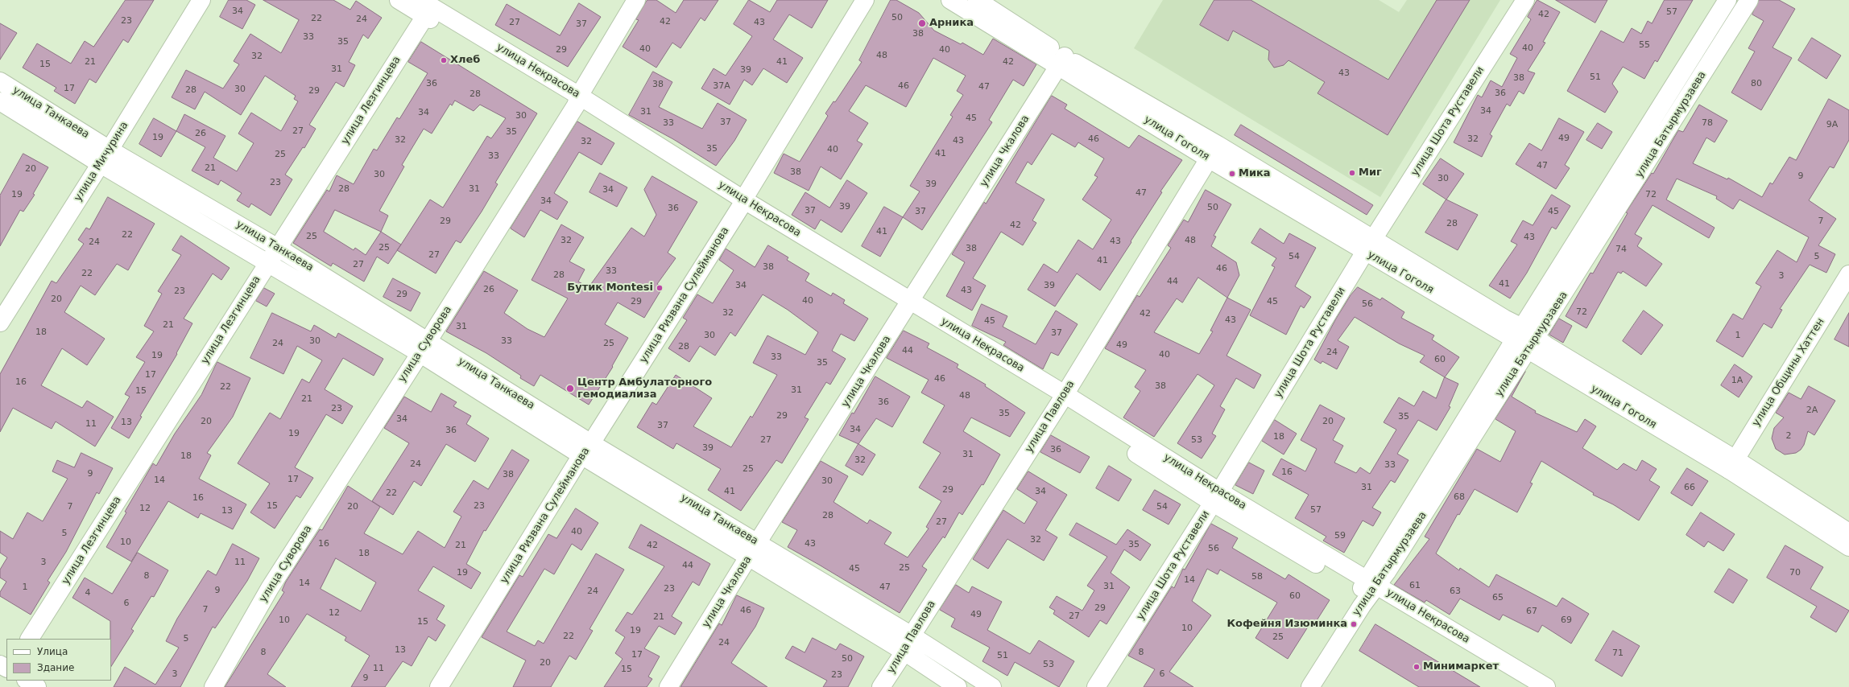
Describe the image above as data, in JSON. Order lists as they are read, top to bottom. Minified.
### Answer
{"streets":{"street":["улица Некрасова","улица Лезгинцева","улица Танкаева","улица Шота Руставели","улица Батырмурзаева","улица Гоголя","улица Чкалова","улица Мичурина","улица Ризвана Сулейманова","улица Суворова","улица Общины Хаттен","улица Павлова"]},"crossings":[["улица Некрасова","улица Лезгинцева"],["улица Некрасова","улица Шота Руставели"],["улица Некрасова","улица Батырмурзаева"],["улица Некрасова","улица Чкалова"],["улица Некрасова","улица Ризвана Сулейманова"],["улица Некрасова","улица Суворова"],["улица Некрасова","улица Павлова"],["улица Лезгинцева","улица Танкаева"],["улица Танкаева","улица Чкалова"],["улица Танкаева","улица Мичурина"],["улица Танкаева","улица Ризвана Сулейманова"],["улица Танкаева","улица Суворова"],["улица Танкаева","улица Павлова"],["улица Шота Руставели","улица Гоголя"],["улица Батырмурзаева","улица Гоголя"],["улица Гоголя","улица Чкалова"],["улица Гоголя","улица Общины Хаттен"],["улица Гоголя","улица Павлова"]],"places":["Арника","Хлеб","Миг","Мика","Бутик Montesi","Центр Амбулаторного гемодиализа","Кофейня Изюминка","Минимаркет"],"house_numbers":["34","57","42","50","22","24","23","42","27","43","37","38","33","35","55","40","40","29","40","48","32","21","41","42","15","31","39","43","51","38","36","80","38","37А","46","47","17","30","28","29","36","28","34","31","34","30","45","37","33","78","9А","27","35","26","19","49","46","32","32","43","32","35","40","41","25","33","47","21","20","38","30","9","30","23","39","28","31","34","47","19","72","34","39","50","36","37","37","45","29","7","28","42","41","22","25","43","32","48","43","24","25","38","74","27","54","5","41","27","38","46","33","22","28","3","44","41","34","39","26","43","23","29","20","40","29","45","56","72","32","42","43","45","21","31","18","37","30","1","30","33","24","25","49","28","44","24","40","19","33","60","35","17","46","1А","16","38","22","31","15","48","21","36","23","2А","35","29","35","34","20","20","13","11","37","34","36","19","2","18","27","53","39","36","31","18","32","24","33","25","16","9","38","17","14","30","31","66","29","41","34","22","68","16","15","23","7","20","54","12","57","13","28","27","40","5","59","32","10","16","43","35","21","42","56","18","3","11","44","25","45","19","70","8","58","14","14","61","31","1","47","23","9","24","63","4","60","65","6","29","7","46","67","12","49","27","21","10","69","15","10","19","22","25","5","24","13","8","8","71","17","51","50","20","53","11","15","3","6","23","9"],"legend":["Улица","Здание"]}
